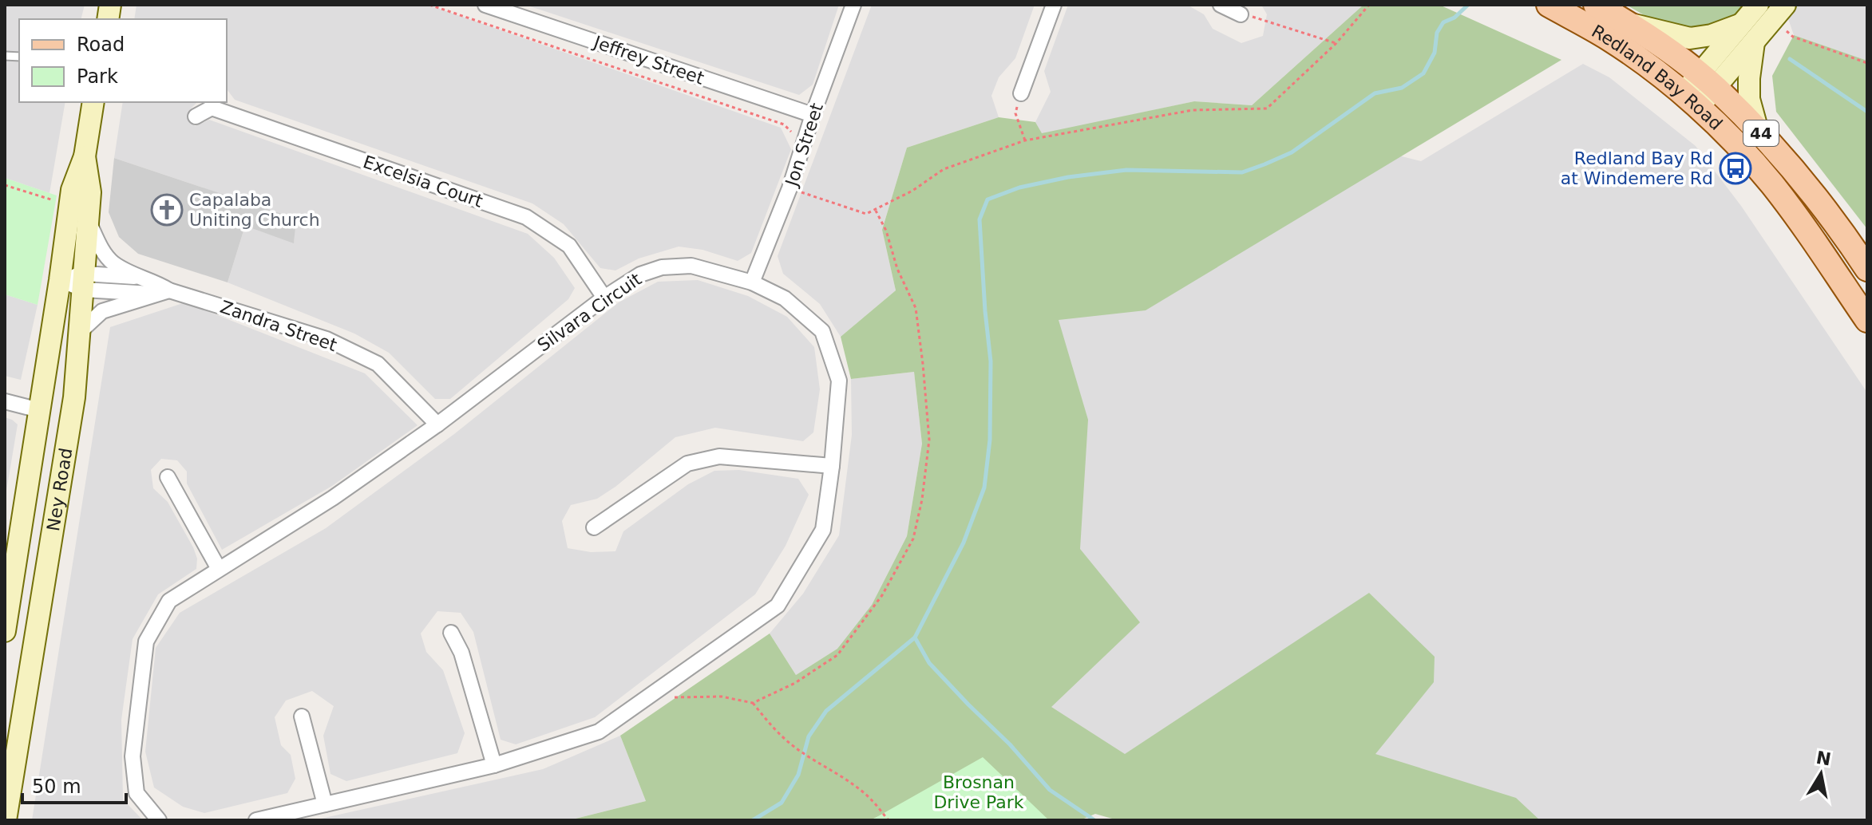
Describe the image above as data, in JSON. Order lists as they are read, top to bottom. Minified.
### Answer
{"streets":{"main road":["Redland Bay Road","44","Ney Road"],"street":["Jeffrey Street","Jon Street","Excelsia Court","Silvara Circuit","Zandra Street"]},"crossings":[["Jeffrey Street","Jon Street"],["Jon Street","Silvara Circuit"],["Excelsia Court","Silvara Circuit"],["Silvara Circuit","Zandra Street"],["Zandra Street","Ney Road"]],"parks":["Brosnan Drive Park"],"places":{"bus stop":["Redland Bay Rd at Windemere Rd"],"church":["Capalaba Uniting Church"]},"legend":["Road","Park"],"scale_bar":"50 m","north":"top"}
